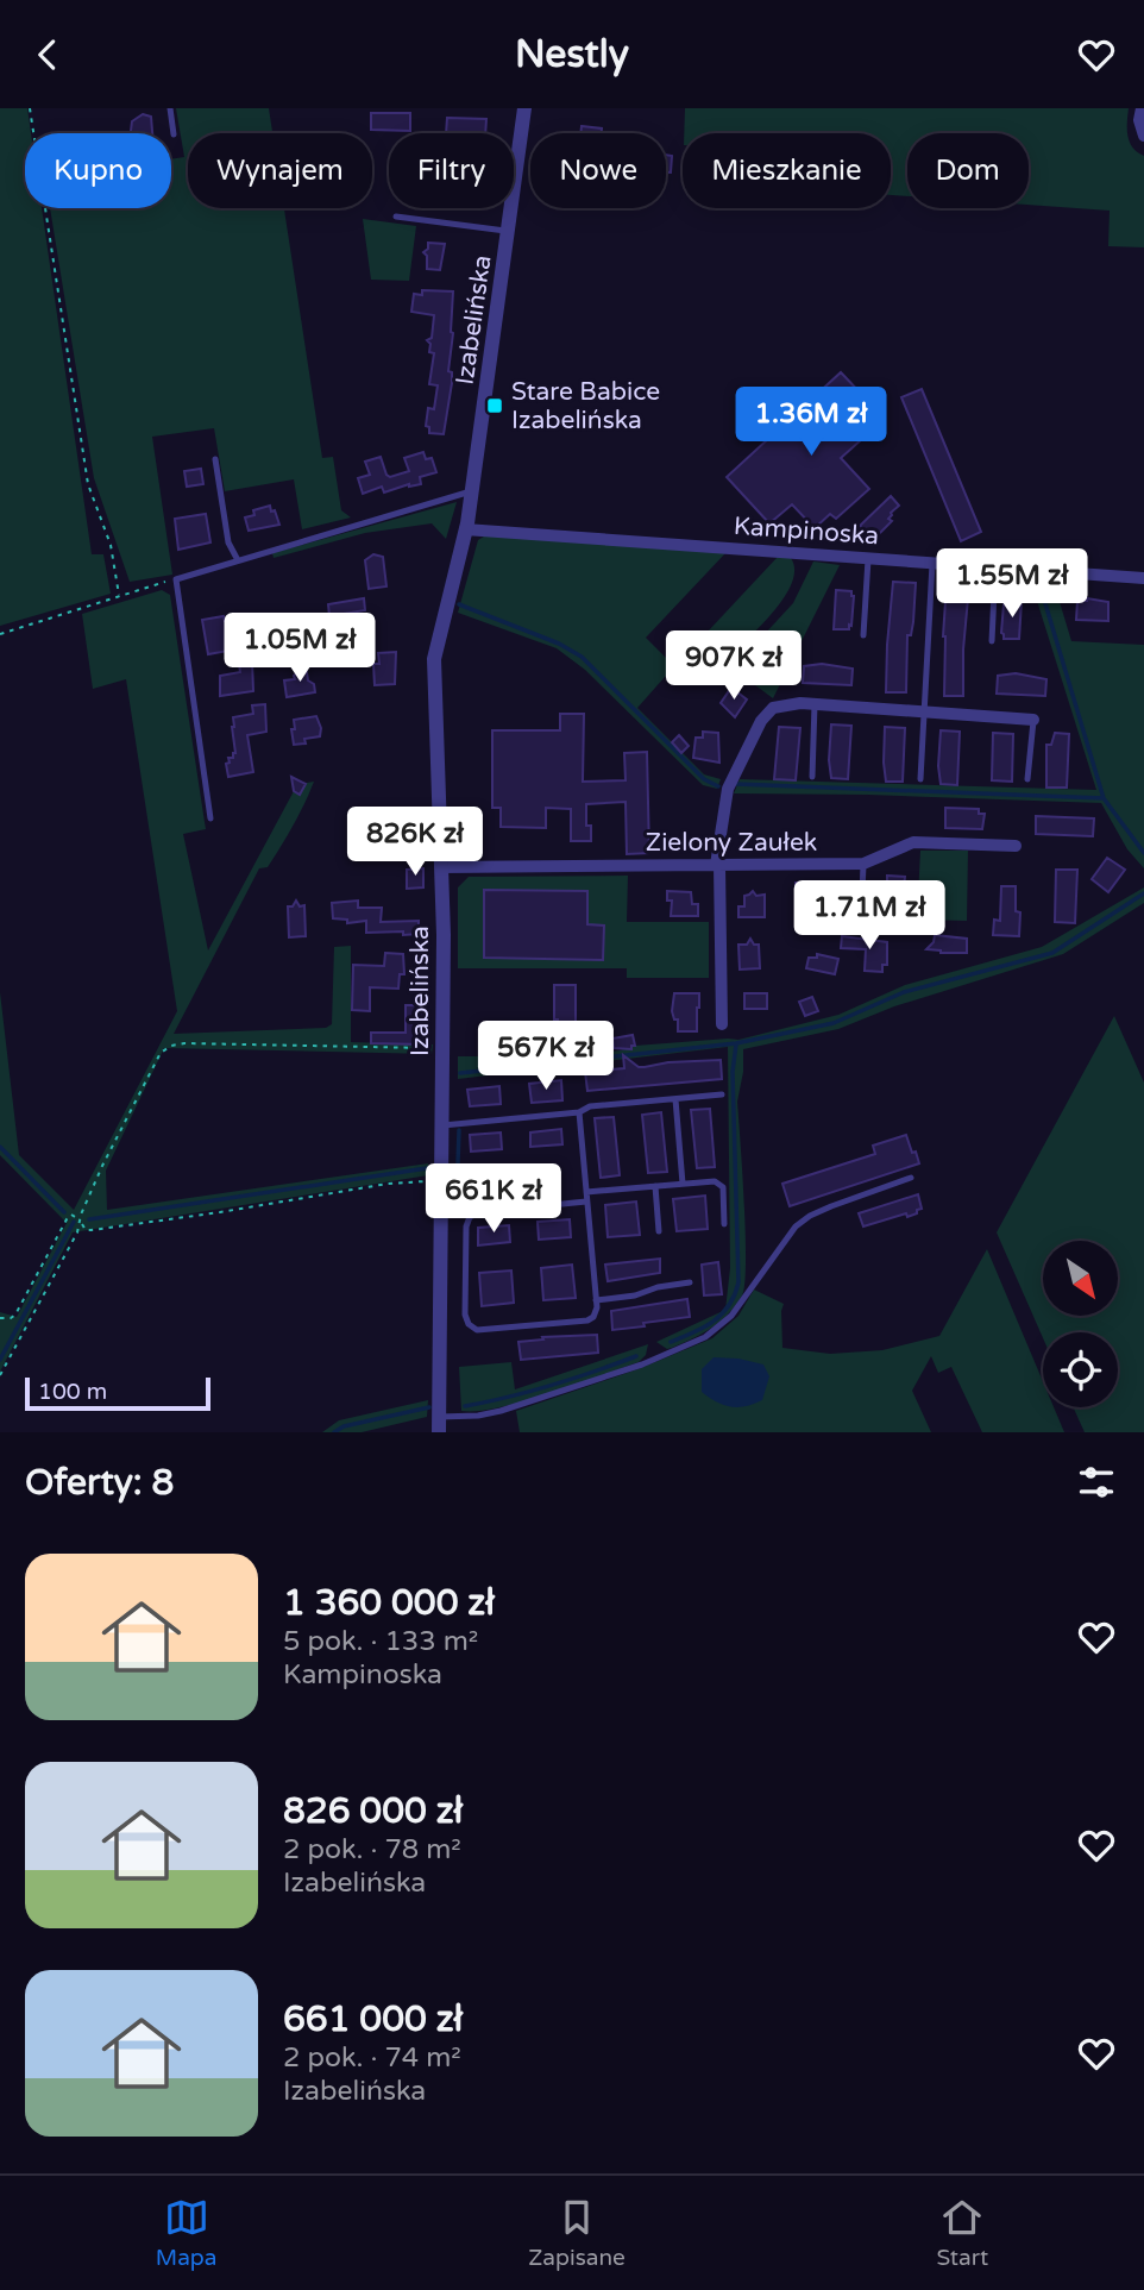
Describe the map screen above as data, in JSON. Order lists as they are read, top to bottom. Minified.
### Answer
{"streets":{"street":["Izabelińska","Kampinoska","Zielony Zaułek"]},"crossings":[["Izabelińska","Kampinoska"],["Izabelińska","Zielony Zaułek"]],"places":{"transit":["Stare Babice Izabelińska"]},"scale_bar":"100 m","north":"bottom right","page":{"header":"Nestly","chip":["Kupno","Wynajem","Filtry","Nowe","Mieszkanie","Dom"],"price":["1.36M zł","1.55M zł","1.05M zł","907K zł","826K zł","1.71M zł","567K zł","661K zł"],"scale":"100 m","heading":"Oferty: 8","list":[{"name":"1 360 000 zł","note":"5 pok. · 133 m² · Kampinoska"},{"name":"826 000 zł","note":"2 pok. · 78 m² · Izabelińska"},{"name":"661 000 zł","note":"2 pok. · 74 m² · Izabelińska"}],"tabs":["Mapa","Zapisane","Start"]}}
